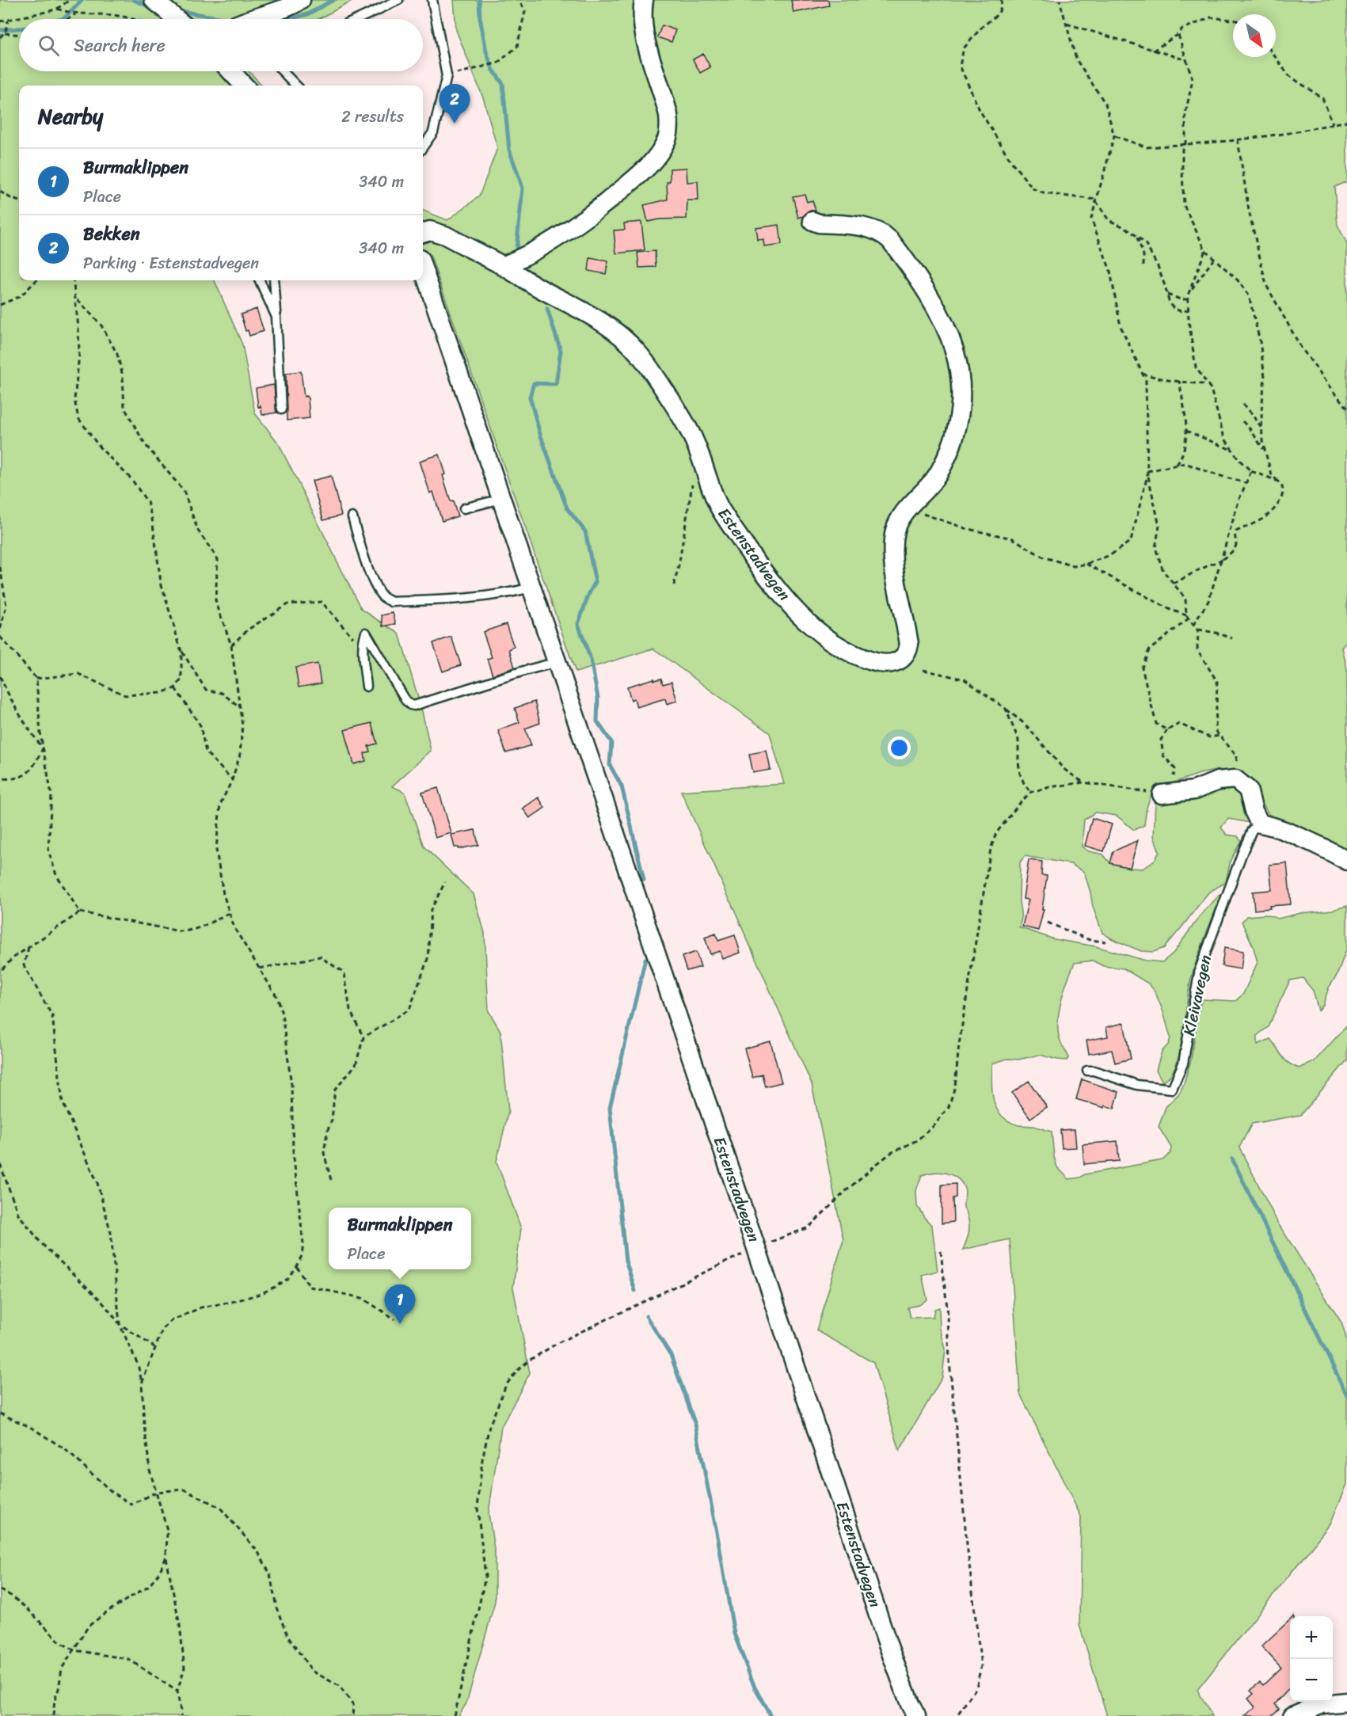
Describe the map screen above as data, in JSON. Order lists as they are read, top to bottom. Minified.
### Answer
{"streets":{"street":["Estenstadvegen"],"lane":["Kleivavegen"]},"north":"bottom right","page":{"search":"Search here","pins":["2","1"],"heading":["Nearby","2 results"],"list":[{"mark":"1","name":"Burmaklippen","note":"Place","value":"340 m"},{"mark":"2","name":"Bekken","note":"Parking · Estenstadvegen","value":"340 m"}],"popup":["Burmaklippen","Place"],"map_buttons":["+","−"]}}
